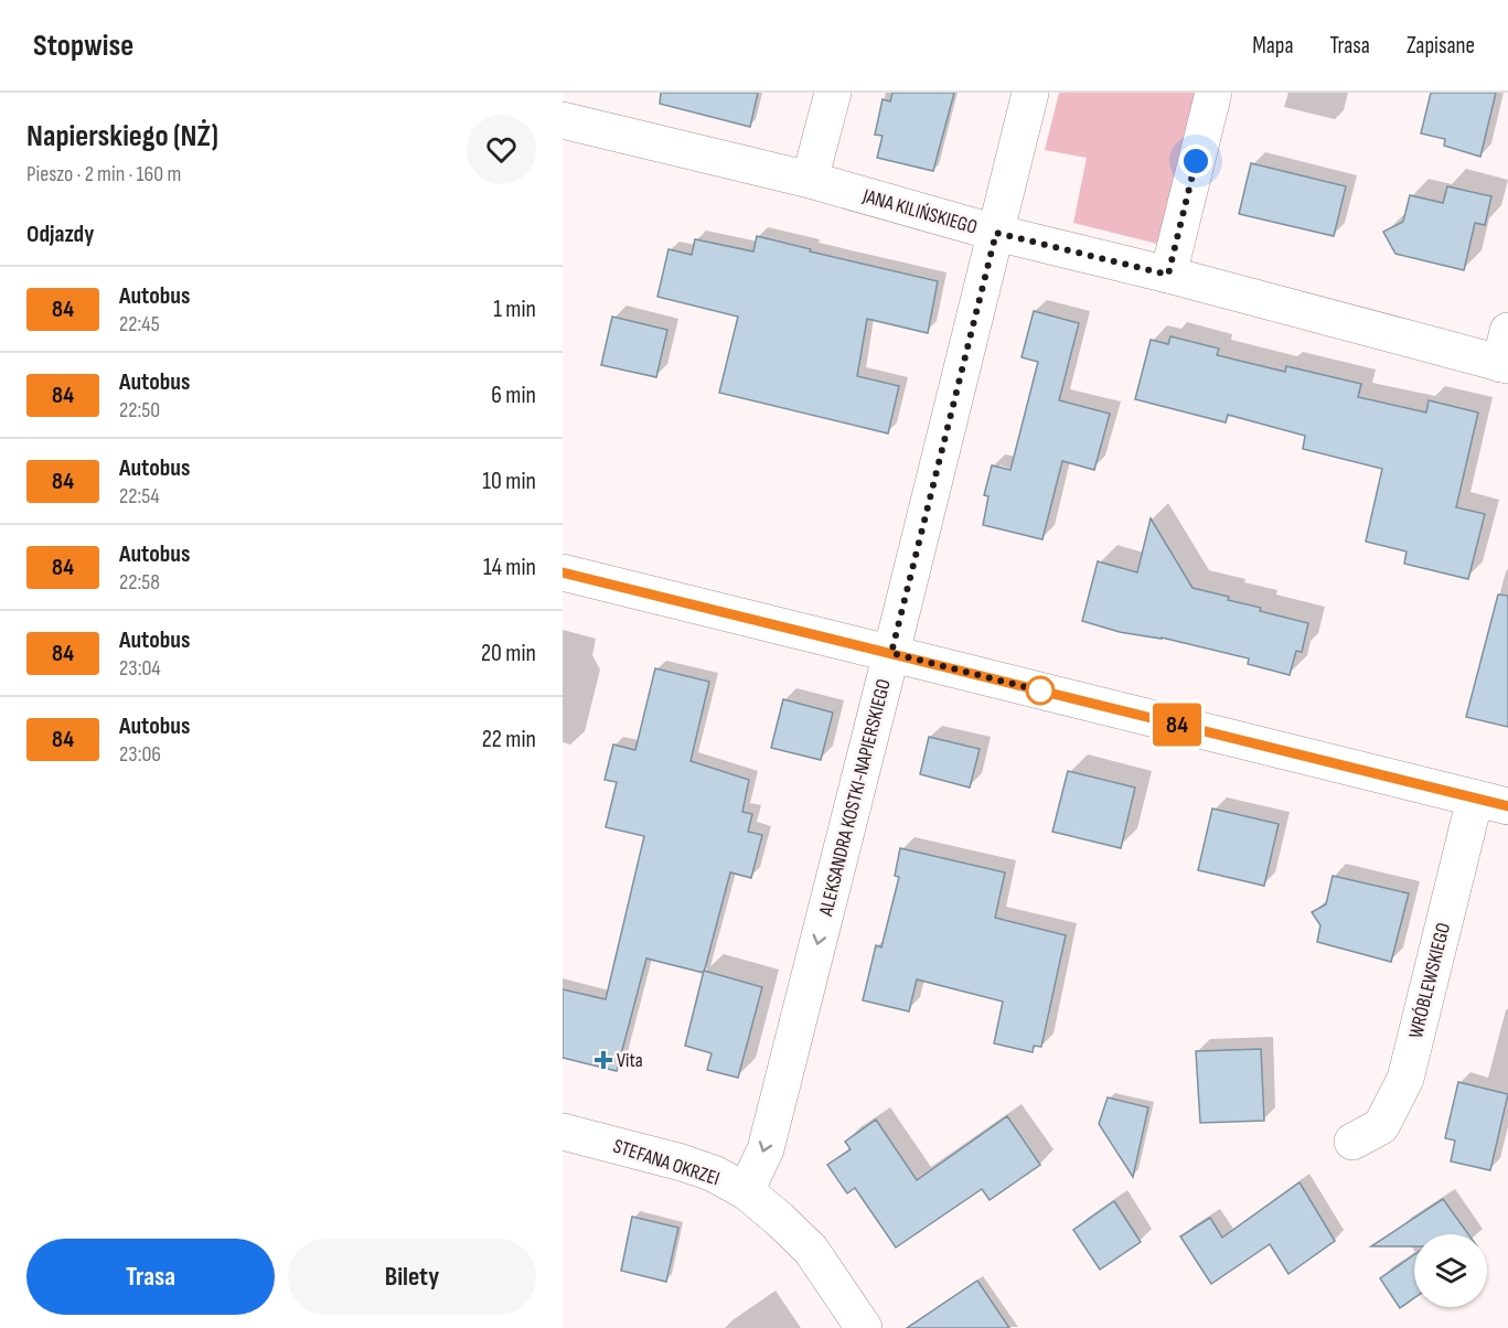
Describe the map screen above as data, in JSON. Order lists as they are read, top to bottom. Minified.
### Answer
{"streets":{"street":["JANA KILIŃSKIEGO","ALEKSANDRA KOSTKI-NAPIERSKIEGO","WRÓBLEWSKIEGO","STEFANA OKRZEI"]},"crossings":[["JANA KILIŃSKIEGO","ALEKSANDRA KOSTKI-NAPIERSKIEGO"],["ALEKSANDRA KOSTKI-NAPIERSKIEGO","STEFANA OKRZEI"]],"one_way":["ALEKSANDRA KOSTKI-NAPIERSKIEGO"],"places":{"health":["Vita"]},"lines":["bus line 84"],"page":{"header":"Stopwise","nav":["Mapa","Trasa","Zapisane"],"heading":[["Napierskiego (NŻ)","Pieszo · 2 min · 160 m"],"Odjazdy"],"on_map":"84","list":[{"mark":"84","name":"Autobus","note":"22:45","value":"1 min"},{"mark":"84","name":"Autobus","note":"22:50","value":"6 min"},{"mark":"84","name":"Autobus","note":"22:54","value":"10 min"},{"mark":"84","name":"Autobus","note":"22:58","value":"14 min"},{"mark":"84","name":"Autobus","note":"23:04","value":"20 min"},{"mark":"84","name":"Autobus","note":"23:06","value":"22 min"}],"buttons":["Trasa","Bilety"]}}
